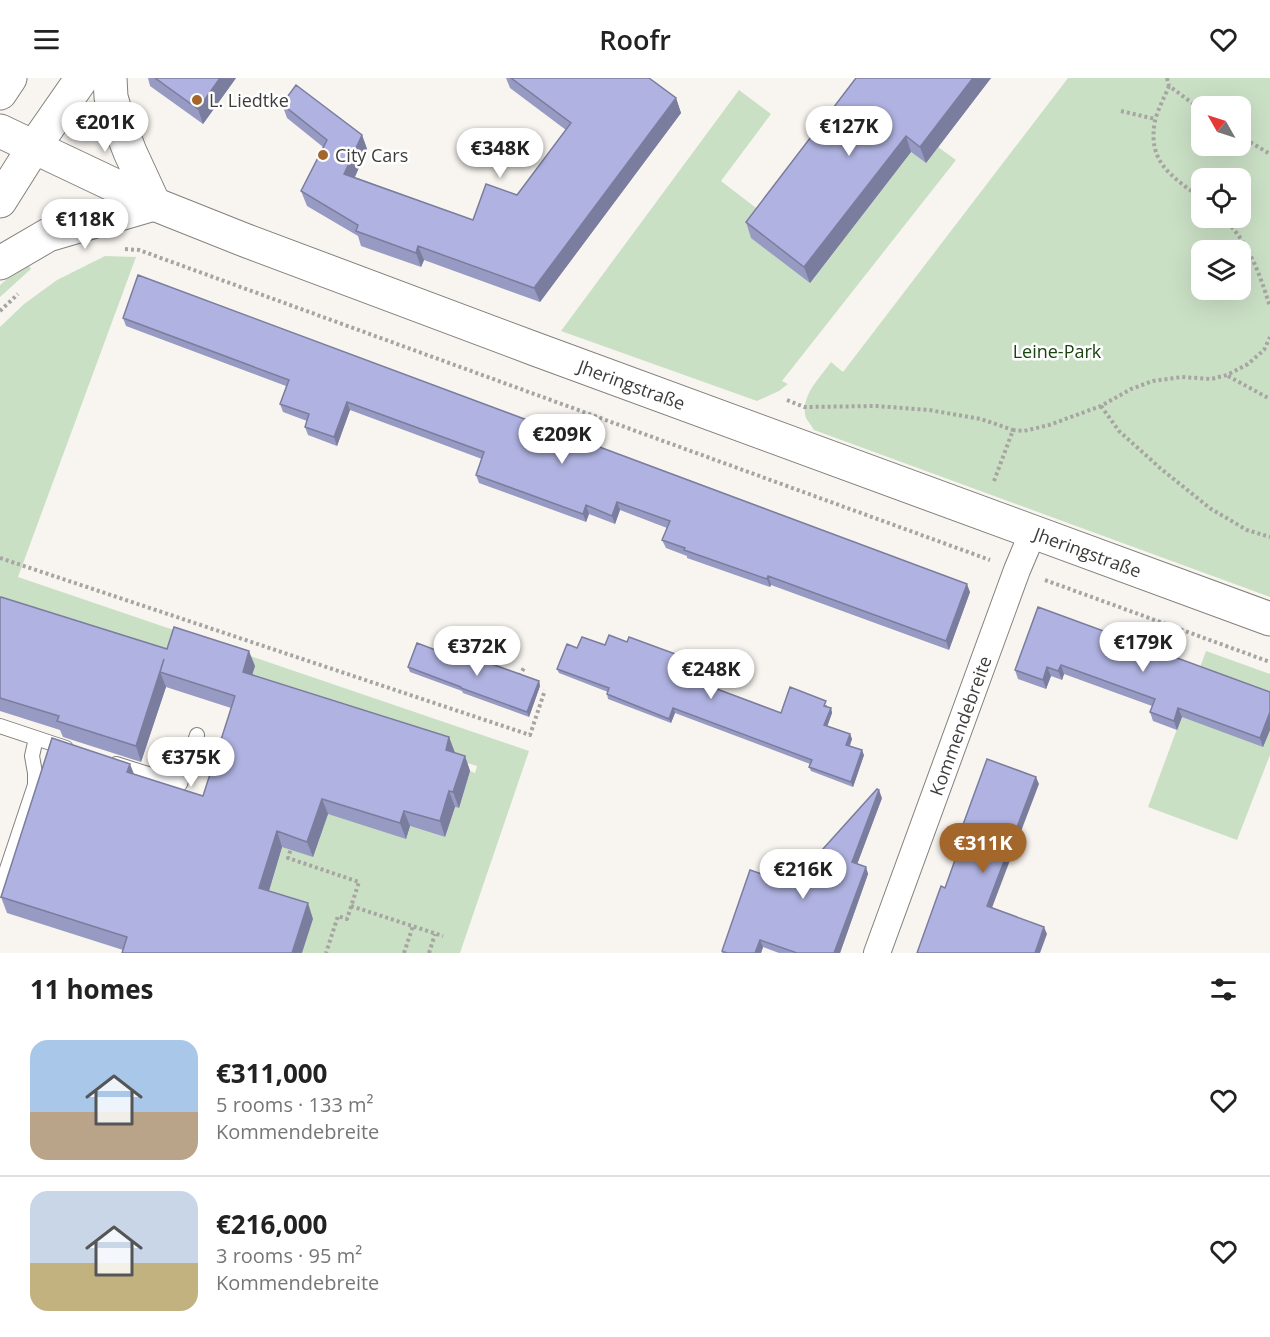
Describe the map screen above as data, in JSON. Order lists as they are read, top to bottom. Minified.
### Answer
{"streets":{"main road":["Jheringstraße"],"street":["Kommendebreite"]},"crossings":[["Jheringstraße","Kommendebreite"]],"parks":["Leine-Park"],"places":["L. Liedtke","City Cars"],"north":"top left","page":{"header":"Roofr","price":["€201K","€127K","€348K","€118K","€209K","€179K","€372K","€248K","€375K","€311K","€216K"],"heading":"11 homes","list":[{"name":"€311,000","note":"5 rooms · 133 m² · Kommendebreite"},{"name":"€216,000","note":"3 rooms · 95 m² · Kommendebreite"}]}}
